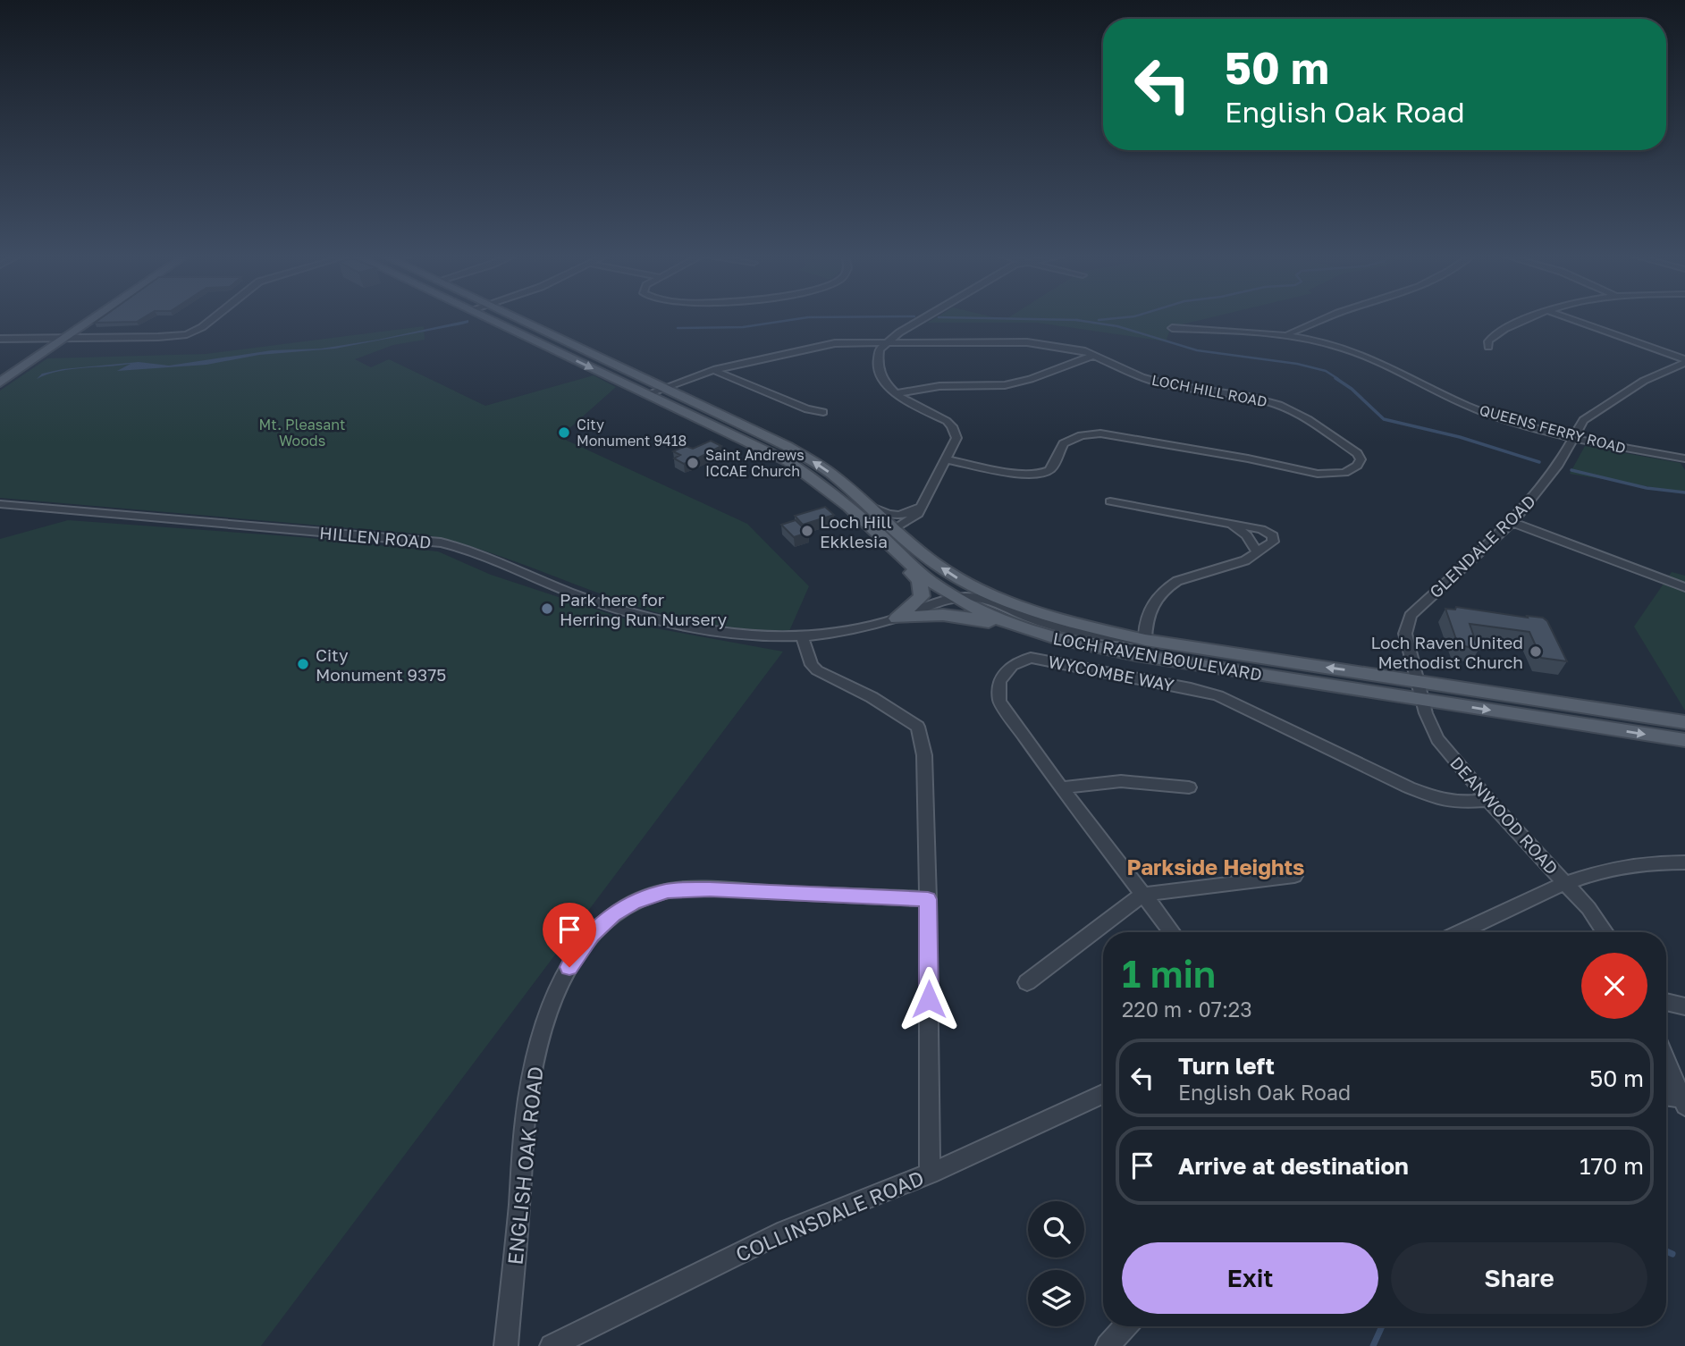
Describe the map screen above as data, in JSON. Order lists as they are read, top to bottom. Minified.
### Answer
{"streets":{"main road":["LOCH RAVEN BOULEVARD"],"street":["LOCH HILL ROAD","QUEENS FERRY ROAD","HILLEN ROAD","GLENDALE ROAD","WYCOMBE WAY","DEANWOOD ROAD","ENGLISH OAK ROAD","COLLINSDALE ROAD"]},"crossings":[["LOCH HILL ROAD","LOCH RAVEN BOULEVARD"],["QUEENS FERRY ROAD","GLENDALE ROAD"],["HILLEN ROAD","LOCH RAVEN BOULEVARD"],["GLENDALE ROAD","LOCH RAVEN BOULEVARD"],["GLENDALE ROAD","DEANWOOD ROAD"],["LOCH RAVEN BOULEVARD","DEANWOOD ROAD"],["WYCOMBE WAY","DEANWOOD ROAD"]],"districts":["Parkside Heights"],"parks":["Mt. Pleasant Woods"],"places":["City Monument 9418","Saint Andrews ICCAE Church","Loch Hill Ekklesia","Park here for Herring Run Nursery","Loch Raven United Methodist Church","City Monument 9375"],"page":{"turn":["50 m","English Oak Road"],"heading":["1 min","220 m · 07:23"],"list":[{"name":"Turn left","note":"English Oak Road","value":"50 m"},{"name":"Arrive at destination","value":"170 m"}],"buttons":["Exit","Share"]}}
